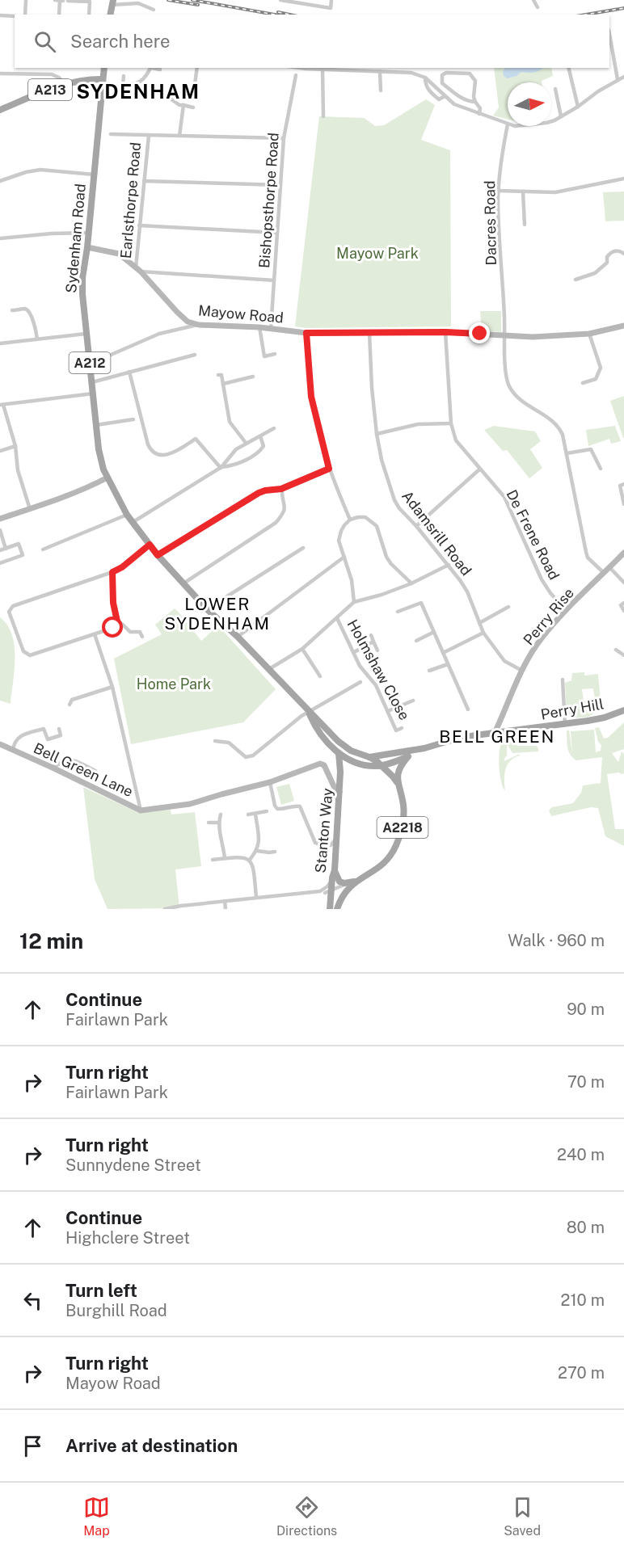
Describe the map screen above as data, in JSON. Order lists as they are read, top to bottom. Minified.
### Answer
{"streets":{"main road":["A213","Sydenham Road","A212","Perry Hill","A2218","Stanton Way"],"street":["Earlsthorpe Road","Bishopsthorpe Road","Dacres Road","Mayow Road","Adamsrill Road","De Frene Road","Perry Rise","Holmshaw Close","Bell Green Lane"]},"crossings":[["A213","Sydenham Road"],["Earlsthorpe Road","Mayow Road"],["Bishopsthorpe Road","Mayow Road"],["Dacres Road","Mayow Road"],["Dacres Road","Perry Rise"],["Sydenham Road","Mayow Road"],["Sydenham Road","A212"],["Sydenham Road","Stanton Way"],["Mayow Road","Adamsrill Road"],["Mayow Road","De Frene Road"],["A212","Perry Rise"],["A212","Perry Hill"],["A212","Stanton Way"],["Adamsrill Road","Perry Rise"],["De Frene Road","Perry Rise"],["Perry Rise","Perry Hill"],["Bell Green Lane","Stanton Way"]],"districts":["SYDENHAM","LOWER SYDENHAM","BELL GREEN"],"parks":["Mayow Park","Home Park"],"north":"right","page":{"search":"Search here","heading":["12 min","Walk · 960 m"],"list":[["Continue","Fairlawn Park","90 m"],["Turn right","Fairlawn Park","70 m"],["Turn right","Sunnydene Street","240 m"],["Continue","Highclere Street","80 m"],["Turn left","Burghill Road","210 m"],["Turn right","Mayow Road","270 m"],"Arrive at destination"],"nav":["Map","Directions","Saved"]}}
